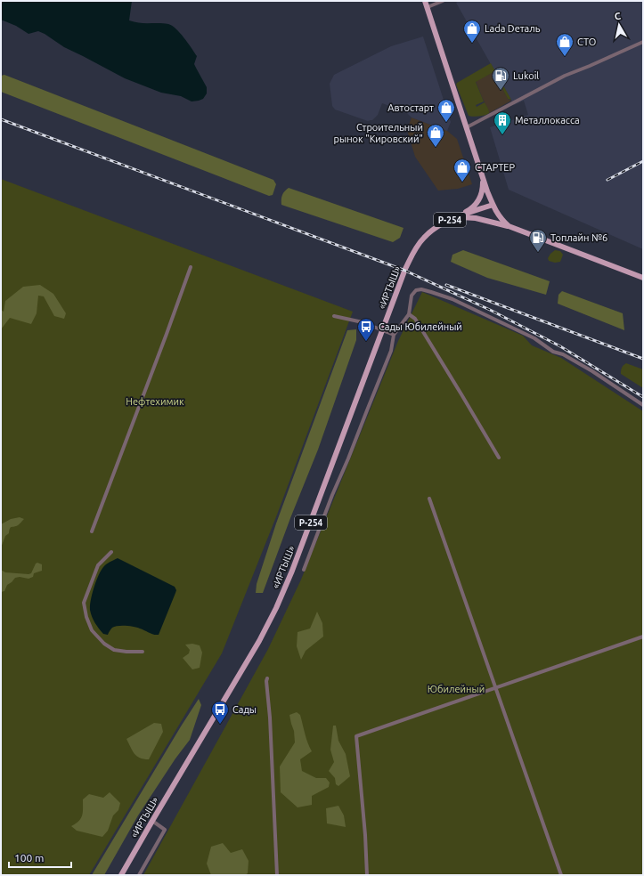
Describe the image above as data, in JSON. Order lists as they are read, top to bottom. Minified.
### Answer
{"streets":{"main road":["Р-254","«ИРТЫШ»"]},"parks":["Нефтехимик","Юбилейный"],"places":{"shop":["Lada Dеталь","СТО","Автостарт","Строительный рынок \"Кировский\"","СТАРТЕР"],"fuel station":["Lukoil","Топлайн №6"],"building":["Металлокасса"],"bus stop":["Сады Юбилейный","Сады"]},"scale_bar":"100 m","north":"top"}
